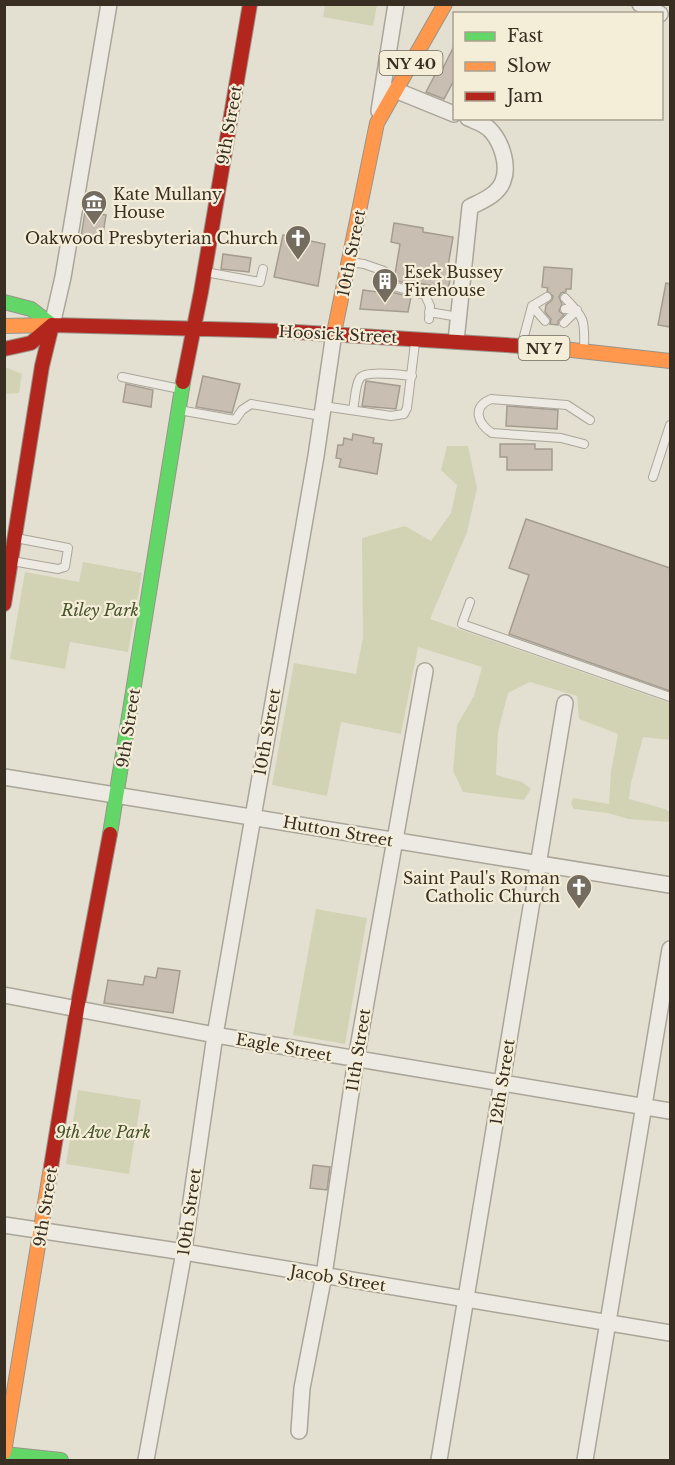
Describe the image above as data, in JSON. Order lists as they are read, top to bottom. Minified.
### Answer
{"streets":{"main road":["NY 40","9th Street","10th Street","Hoosick Street","NY 7"],"street":["Hutton Street","Eagle Street","11th Street","12th Street","Jacob Street"]},"crossings":[["NY 40","10th Street"],["9th Street","Hoosick Street"],["9th Street","Hutton Street"],["9th Street","Eagle Street"],["9th Street","Jacob Street"],["10th Street","Hoosick Street"],["10th Street","Hutton Street"],["10th Street","Eagle Street"],["10th Street","Jacob Street"],["Hutton Street","11th Street"],["Hutton Street","12th Street"],["Eagle Street","11th Street"],["Eagle Street","12th Street"],["11th Street","Jacob Street"],["12th Street","Jacob Street"]],"parks":["Riley Park","9th Ave Park"],"places":{"museum":["Kate Mullany House"],"church":["Oakwood Presbyterian Church","Saint Paul's Roman Catholic Church"],"building":["Esek Bussey Firehouse"]},"legend":["Fast","Slow","Jam"]}
